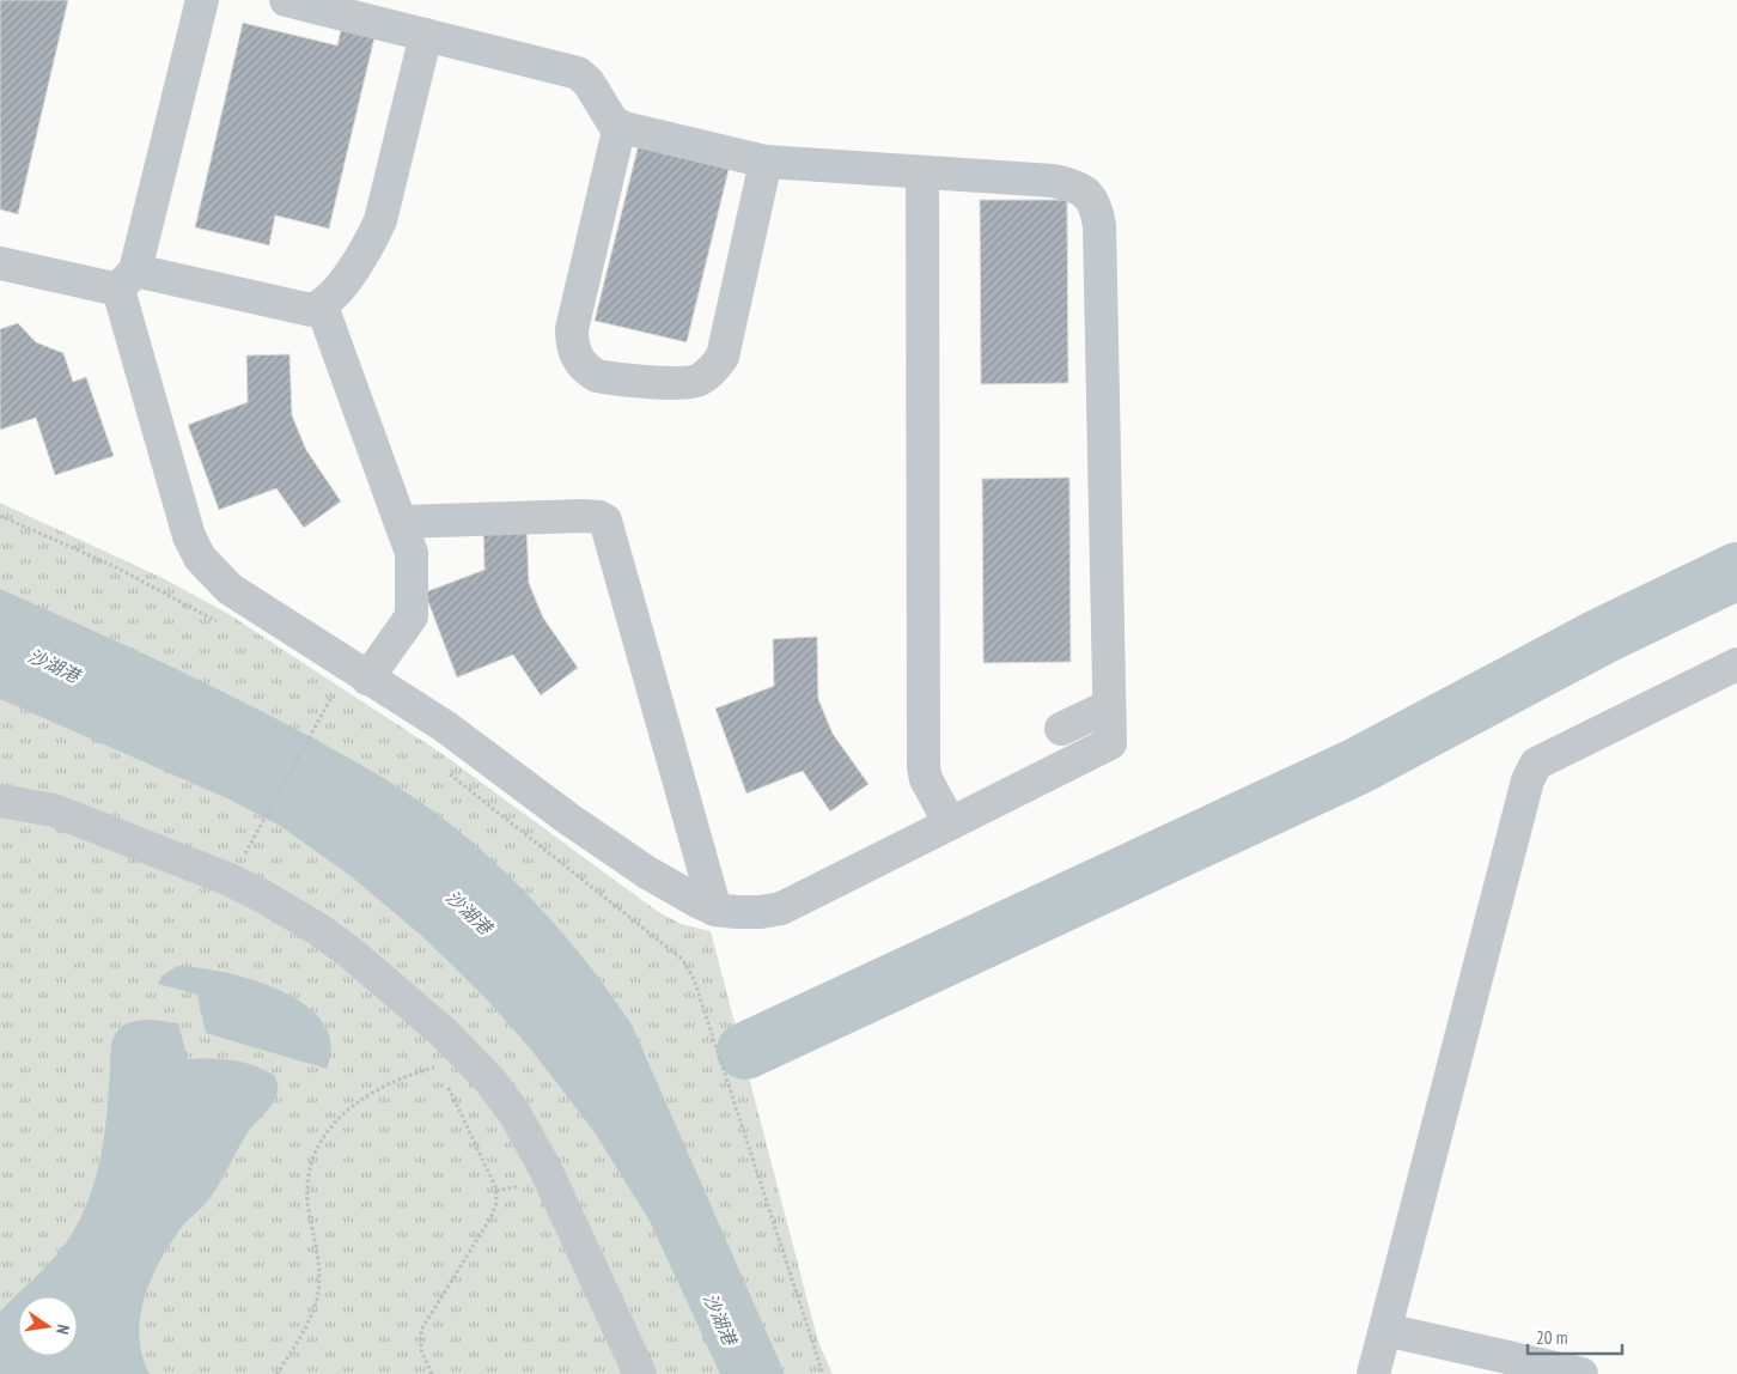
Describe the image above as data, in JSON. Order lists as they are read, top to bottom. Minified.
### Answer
{"water":["沙湖港"],"scale_bar":"20 m","north":"right"}
